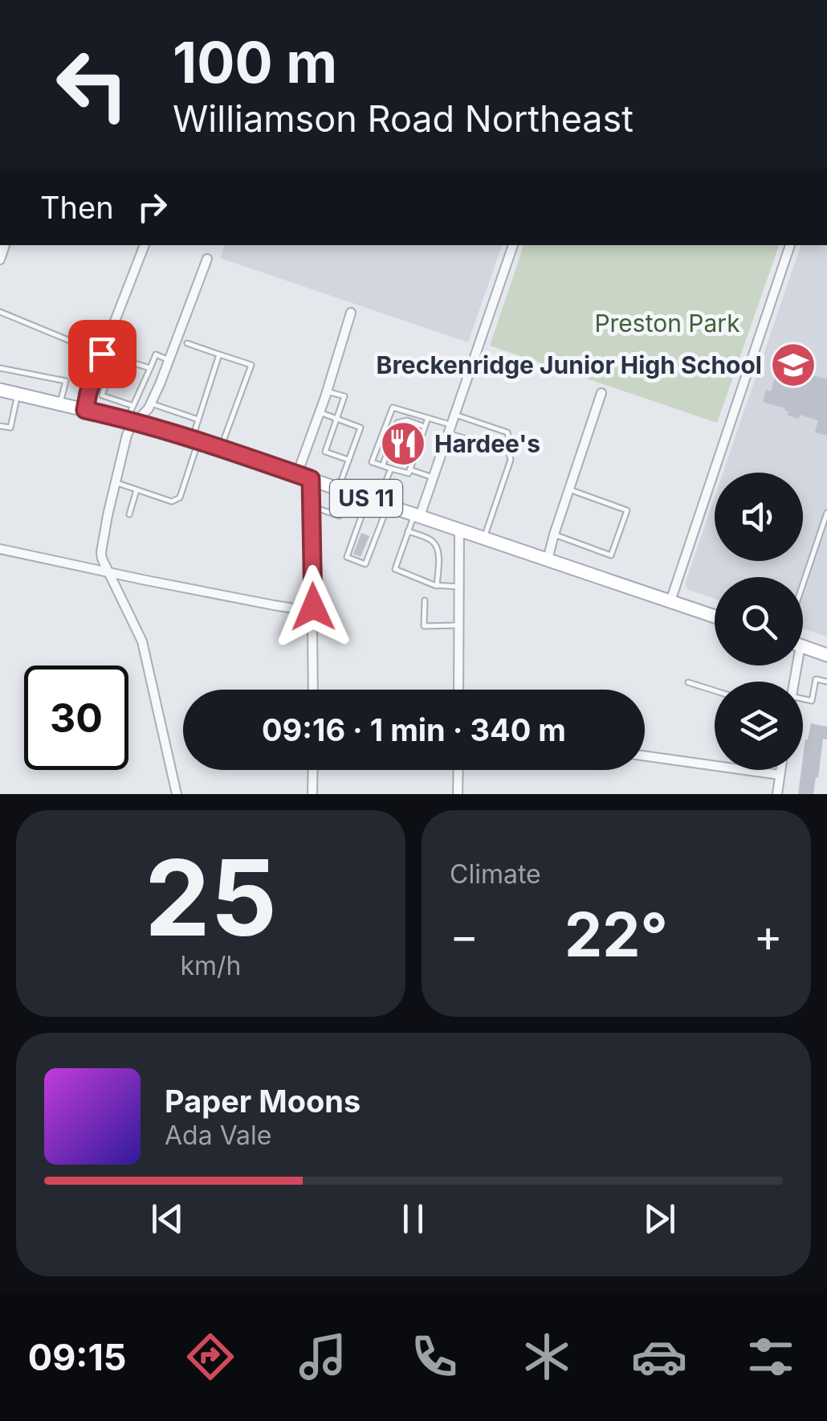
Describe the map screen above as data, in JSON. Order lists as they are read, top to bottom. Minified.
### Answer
{"streets":{"main road":["US 11"]},"parks":["Preston Park"],"places":{"school or university":["Breckenridge Junior High School"],"restaurant":["Hardee's"]},"page":{"turn":["100 m","Williamson Road Northeast"],"then":"Then","limit":"30","trip":"09:16 · 1 min · 340 m","tile":[["25","km/h"],"Climate"],"heat":["−","22°","+"],"song":["Paper Moons","Ada Vale"],"tabs":"09:15"}}
